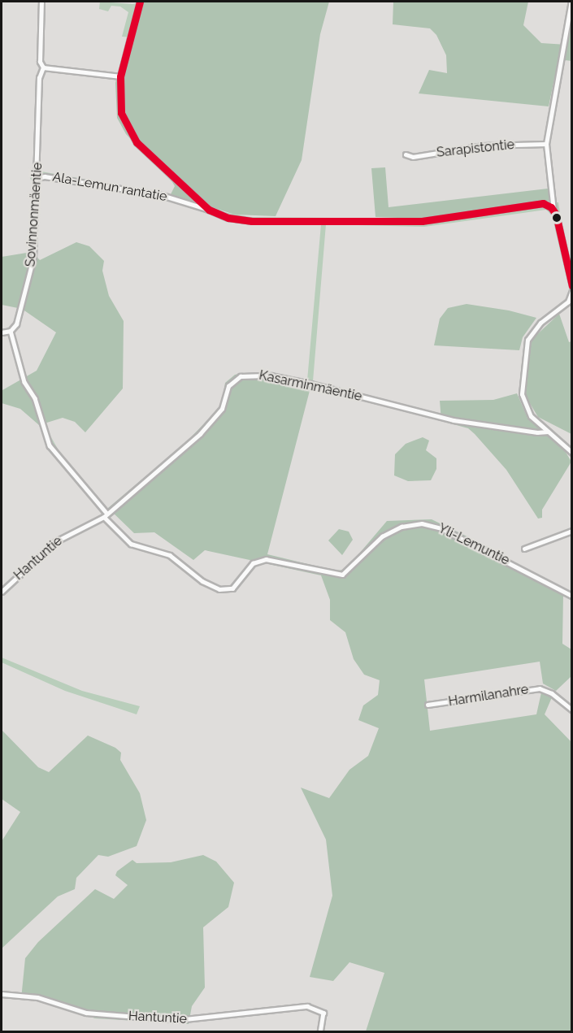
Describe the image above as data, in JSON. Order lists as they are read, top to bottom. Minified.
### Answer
{"streets":{"street":["Sarapistontie","Ala-Lemun rantatie","Sovinnonmäentie","Kasarminmäentie","Yli-Lemuntie","Hantuntie","Harmilanahre"]},"crossings":[["Ala-Lemun rantatie","Sovinnonmäentie"],["Kasarminmäentie","Yli-Lemuntie"],["Kasarminmäentie","Hantuntie"],["Yli-Lemuntie","Hantuntie"]]}
